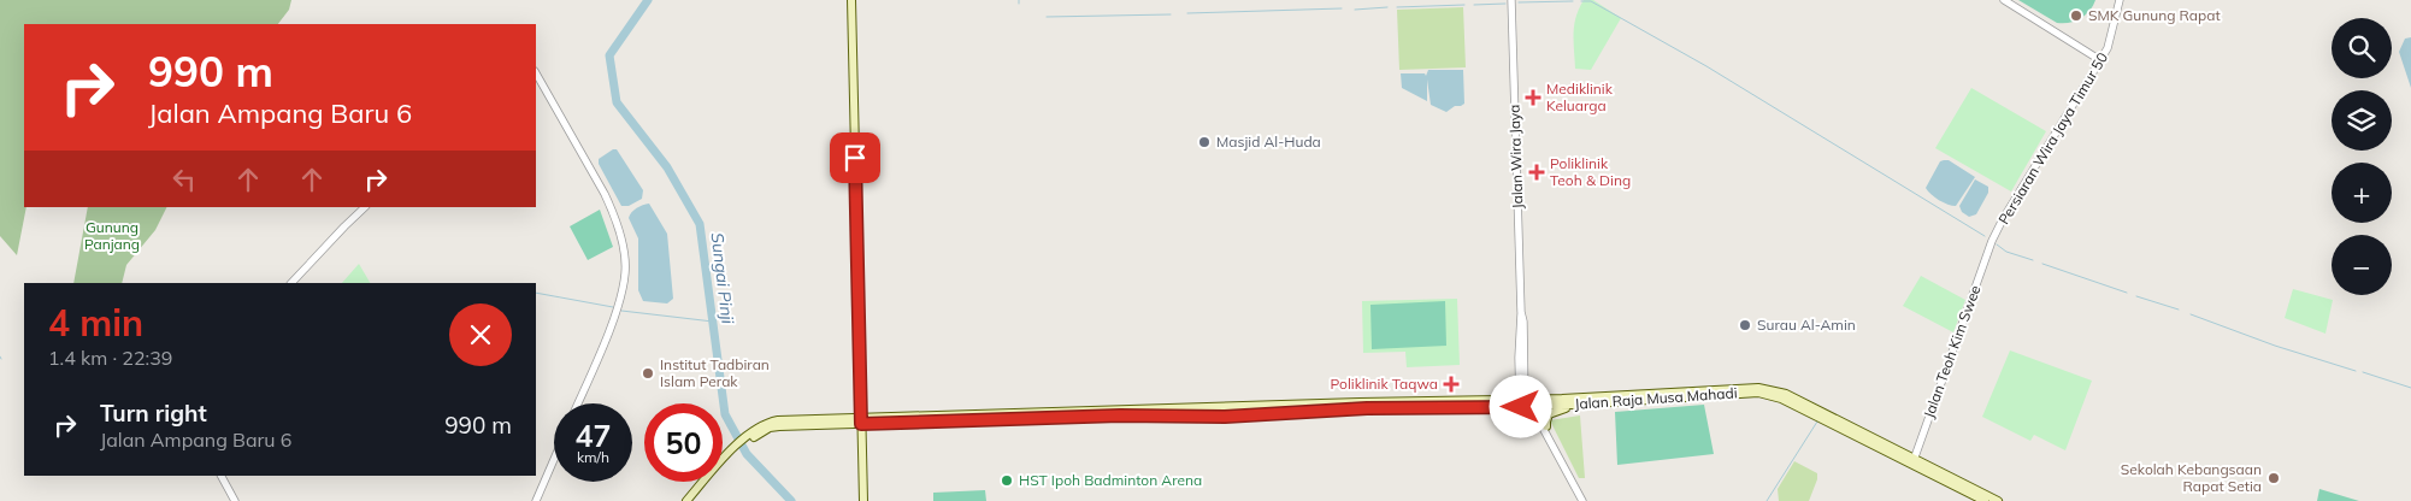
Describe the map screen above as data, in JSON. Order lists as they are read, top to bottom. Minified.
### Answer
{"streets":{"main road":["Jalan Raja Musa Mahadi"],"street":["Persiaran Wira Jaya Timur 50","Jalan Wira Jaya","Jalan Teoh Kim Swee"]},"crossings":[["Persiaran Wira Jaya Timur 50","Jalan Teoh Kim Swee"],["Jalan Wira Jaya","Jalan Raja Musa Mahadi"],["Jalan Teoh Kim Swee","Jalan Raja Musa Mahadi"]],"water":["Sungai Pinji"],"parks":["Gunung Panjang"],"places":{"other":["SMK Gunung Rapat","Masjid Al-Huda","Surau Al-Amin","Institut Tadbiran Islam Perak","Sekolah Kebangsaan Rapat Setia","HST Ipoh Badminton Arena"],"health":["Mediklinik Keluarga","Poliklinik Teoh & Ding","Poliklinik Taqwa"]},"page":{"map_buttons":["+","−"],"turn":["990 m","Jalan Ampang Baru 6"],"heading":["4 min","1.4 km · 22:39"],"list":[{"name":"Turn right","note":"Jalan Ampang Baru 6","value":"990 m"}],"speed":"47 km/h","limit":"50"}}
